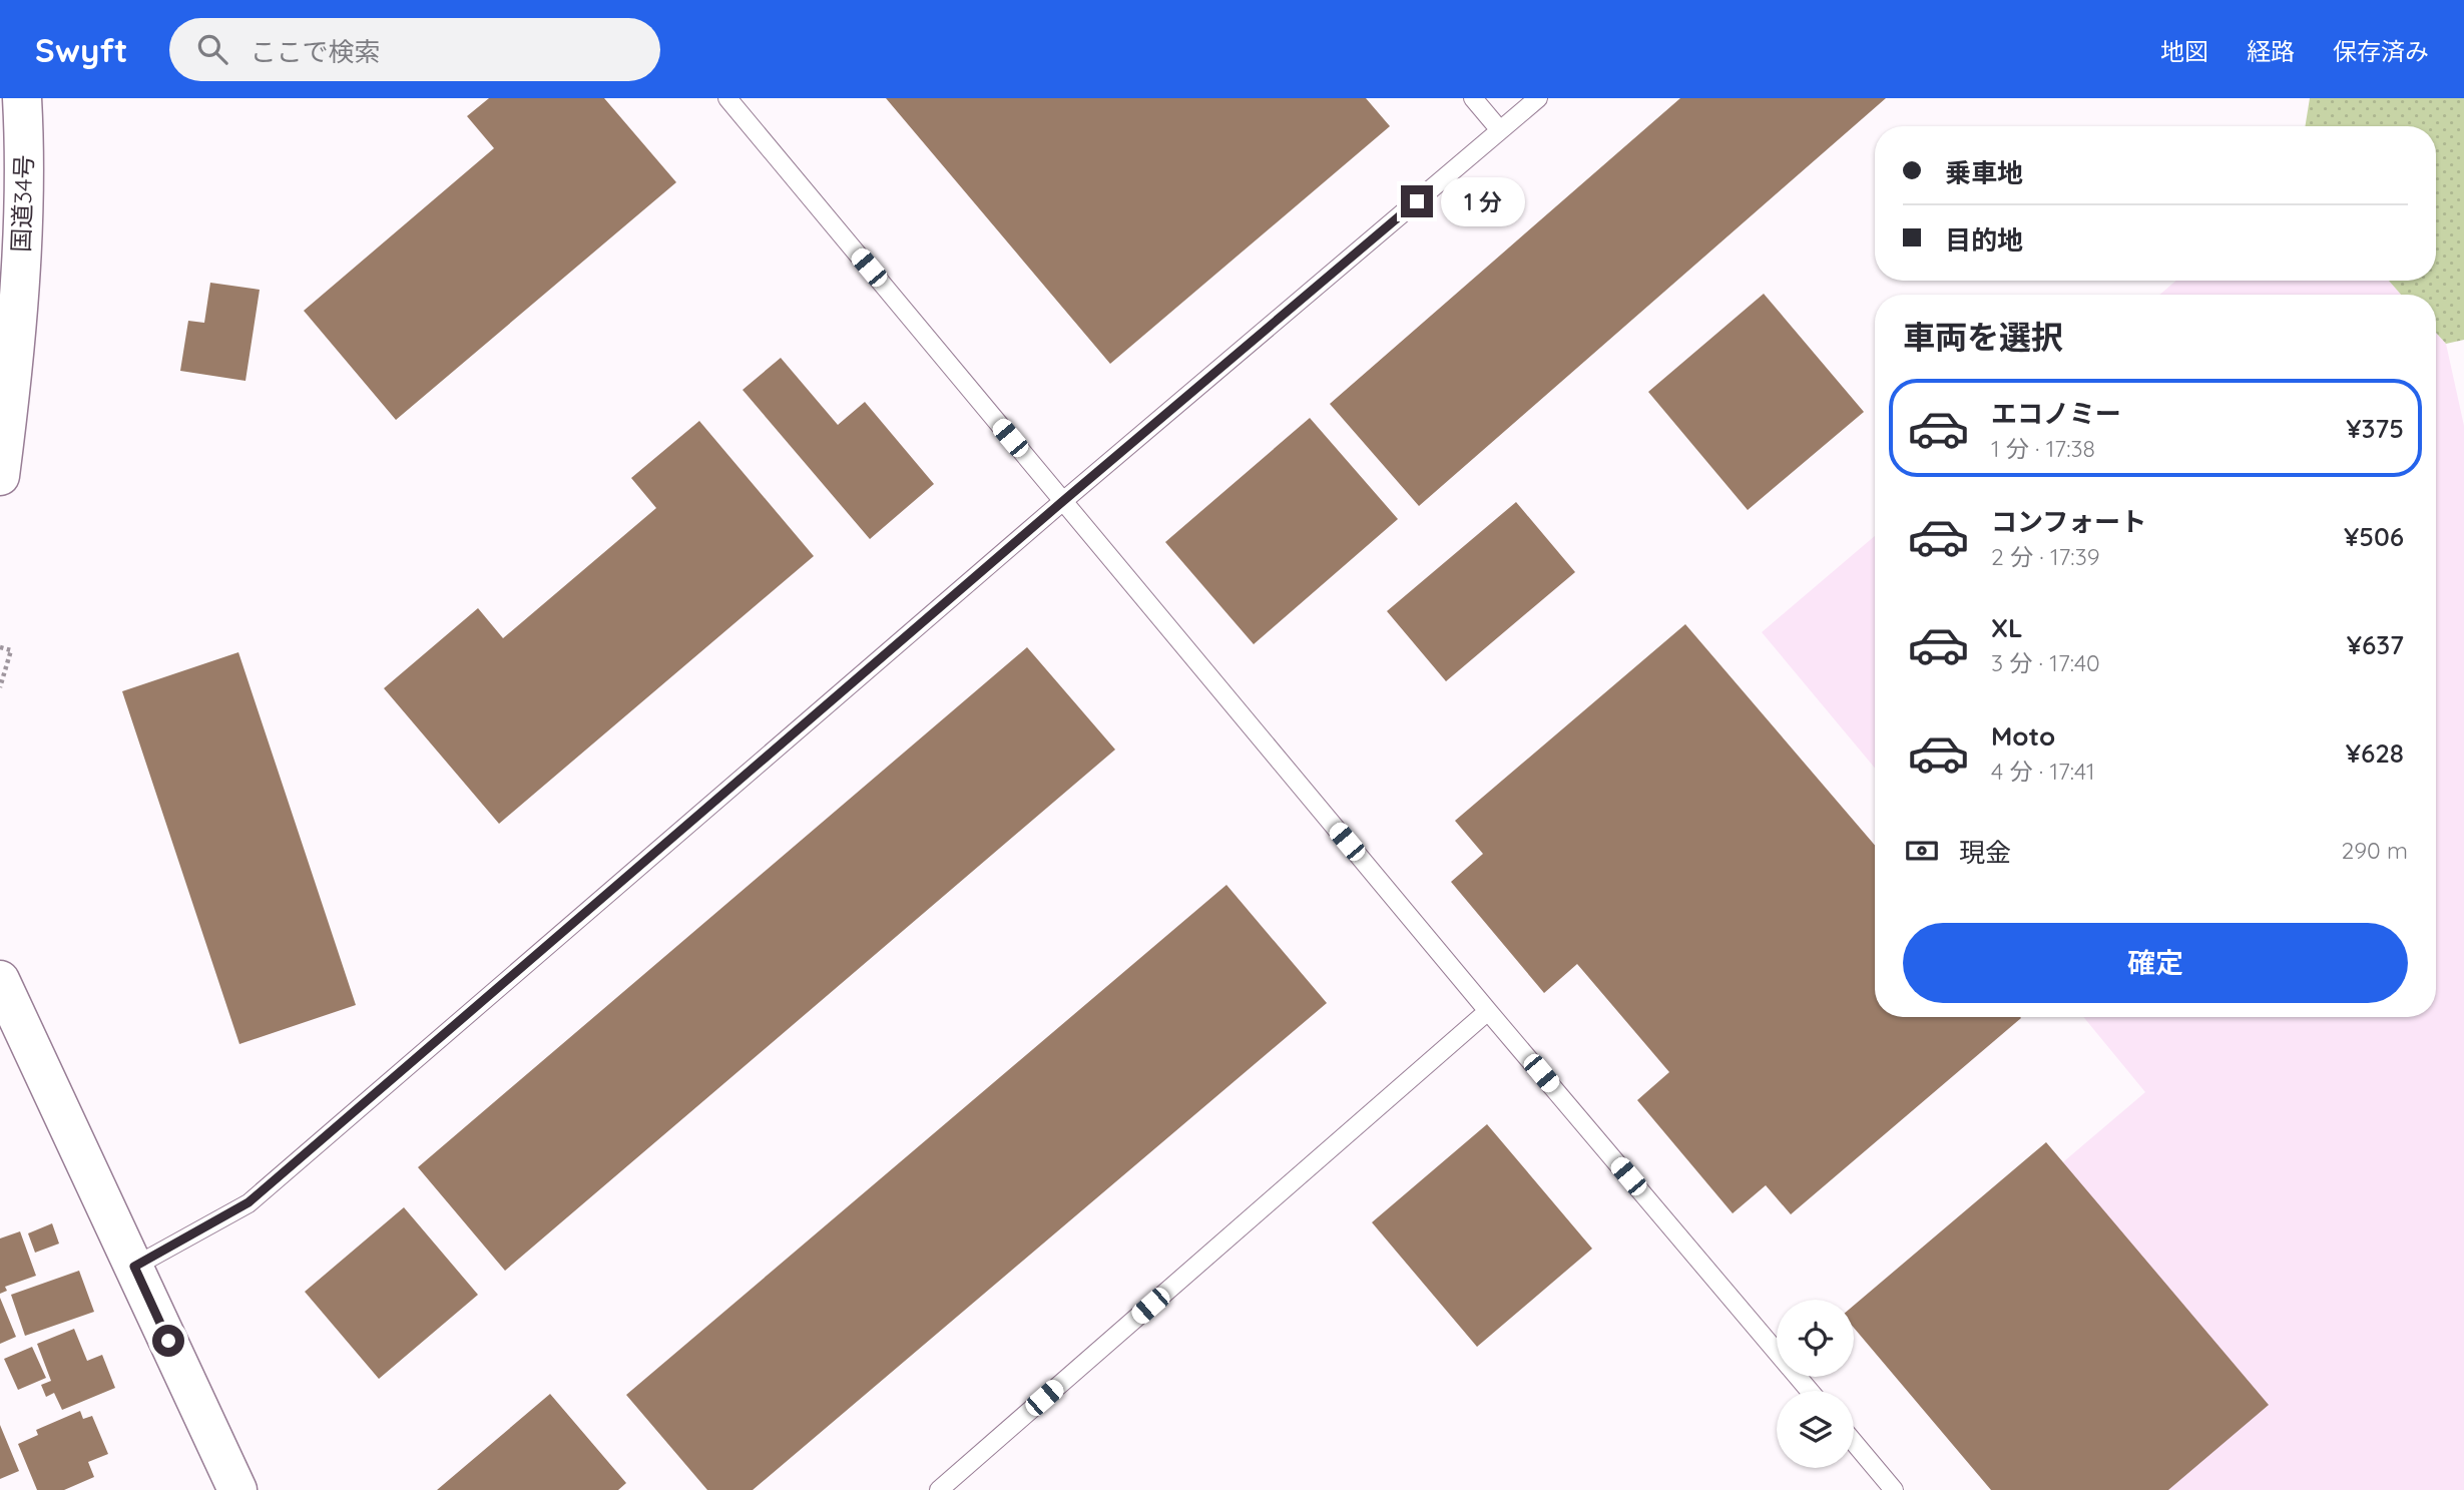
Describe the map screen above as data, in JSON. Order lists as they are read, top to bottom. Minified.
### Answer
{"streets":{"main road":["国道34号"]},"page":{"header":"Swyft","search":"ここで検索","nav":["地図","経路","保存済み"],"banner":["乗車地","目的地"],"bubble":"1 分","heading":"車両を選択","list":[{"name":"エコノミー","note":"1 分 · 17:38","value":"¥375"},{"name":"コンフォート","note":"2 分 · 17:39","value":"¥506"},{"name":"XL","note":"3 分 · 17:40","value":"¥637"},{"name":"Moto","note":"4 分 · 17:41","value":"¥628"}],"pay":["現金","290 m"],"buttons":"確定"}}
